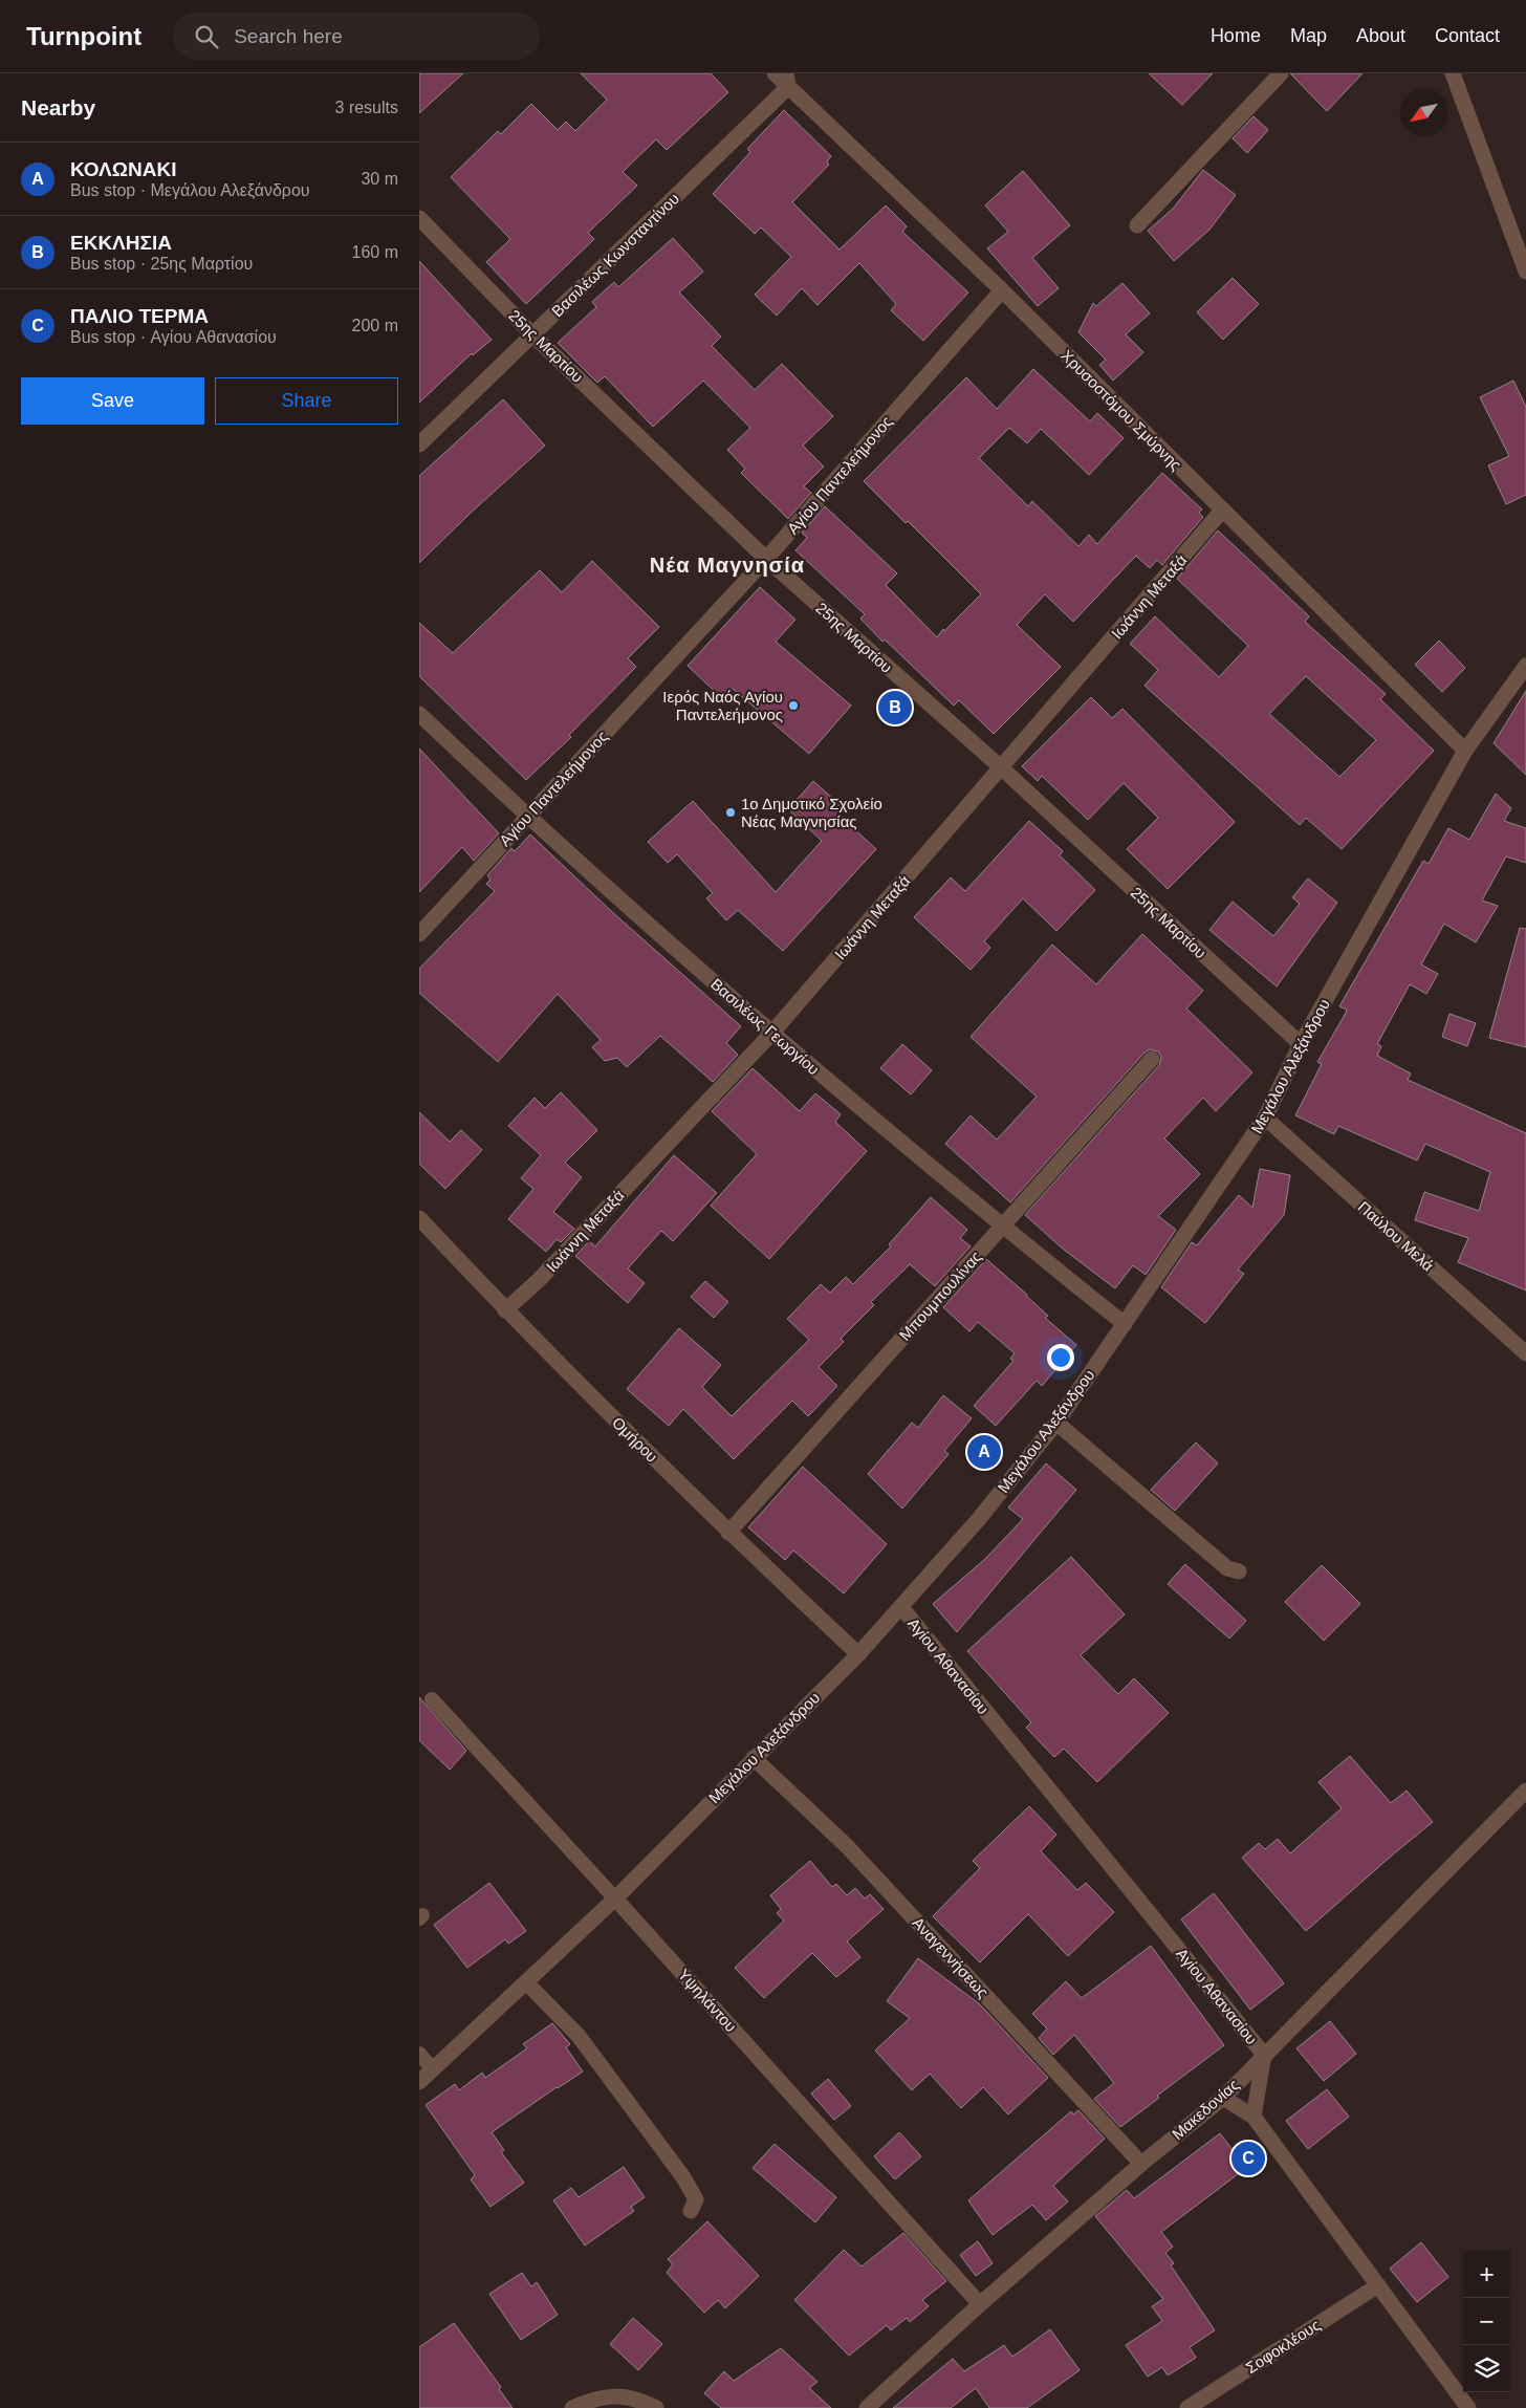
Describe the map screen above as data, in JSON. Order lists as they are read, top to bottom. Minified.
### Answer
{"streets":{"street":["Βασιλέως Κωνσταντίνου","25ης Μαρτίου","Χρυσοστόμου Σμύρνης","Αγίου Παντελεήμονος","Ιωάννη Μεταξά","Βασιλέως Γεωργίου","Μεγάλου Αλεξάνδρου","Παύλου Μελά","Μπουμπουλίνας","Ομήρου","Αγίου Αθανασίου","Αναγεννήσεως","Υψηλάντου","Μακεδονίας","Σοφοκλέους"]},"crossings":[["Βασιλέως Κωνσταντίνου","25ης Μαρτίου"],["Βασιλέως Κωνσταντίνου","Χρυσοστόμου Σμύρνης"],["25ης Μαρτίου","Αγίου Παντελεήμονος"],["25ης Μαρτίου","Ιωάννη Μεταξά"],["25ης Μαρτίου","Μεγάλου Αλεξάνδρου"],["Χρυσοστόμου Σμύρνης","Αγίου Παντελεήμονος"],["Χρυσοστόμου Σμύρνης","Ιωάννη Μεταξά"],["Χρυσοστόμου Σμύρνης","Μεγάλου Αλεξάνδρου"],["Αγίου Παντελεήμονος","Βασιλέως Γεωργίου"],["Ιωάννη Μεταξά","Βασιλέως Γεωργίου"],["Ιωάννη Μεταξά","Ομήρου"],["Βασιλέως Γεωργίου","Μεγάλου Αλεξάνδρου"],["Βασιλέως Γεωργίου","Μπουμπουλίνας"],["Μεγάλου Αλεξάνδρου","Παύλου Μελά"],["Μεγάλου Αλεξάνδρου","Ομήρου"],["Μεγάλου Αλεξάνδρου","Αγίου Αθανασίου"],["Μεγάλου Αλεξάνδρου","Αναγεννήσεως"],["Μεγάλου Αλεξάνδρου","Υψηλάντου"],["Μπουμπουλίνας","Ομήρου"],["Αγίου Αθανασίου","Μακεδονίας"],["Αναγεννήσεως","Μακεδονίας"],["Υψηλάντου","Μακεδονίας"]],"districts":["Νέα Μαγνησία"],"places":["Ιερός Ναός Αγίου Παντελεήμονος","1ο Δημοτικό Σχολείο Νέας Μαγνησίας"],"north":"bottom left","page":{"header":"Turnpoint","search":"Search here","nav":["Home","Map","About","Contact"],"heading":["Nearby","3 results"],"list":[{"mark":"A","name":"ΚΟΛΩΝΑΚΙ","note":"Bus stop · Μεγάλου Αλεξάνδρου","value":"30 m"},{"mark":"B","name":"ΕΚΚΛΗΣΙΑ","note":"Bus stop · 25ης Μαρτίου","value":"160 m"},{"mark":"C","name":"ΠΑΛΙΟ ΤΕΡΜΑ","note":"Bus stop · Αγίου Αθανασίου","value":"200 m"}],"buttons":["Save","Share"],"pins":["B","A","C"],"map_buttons":["+","−"]}}
